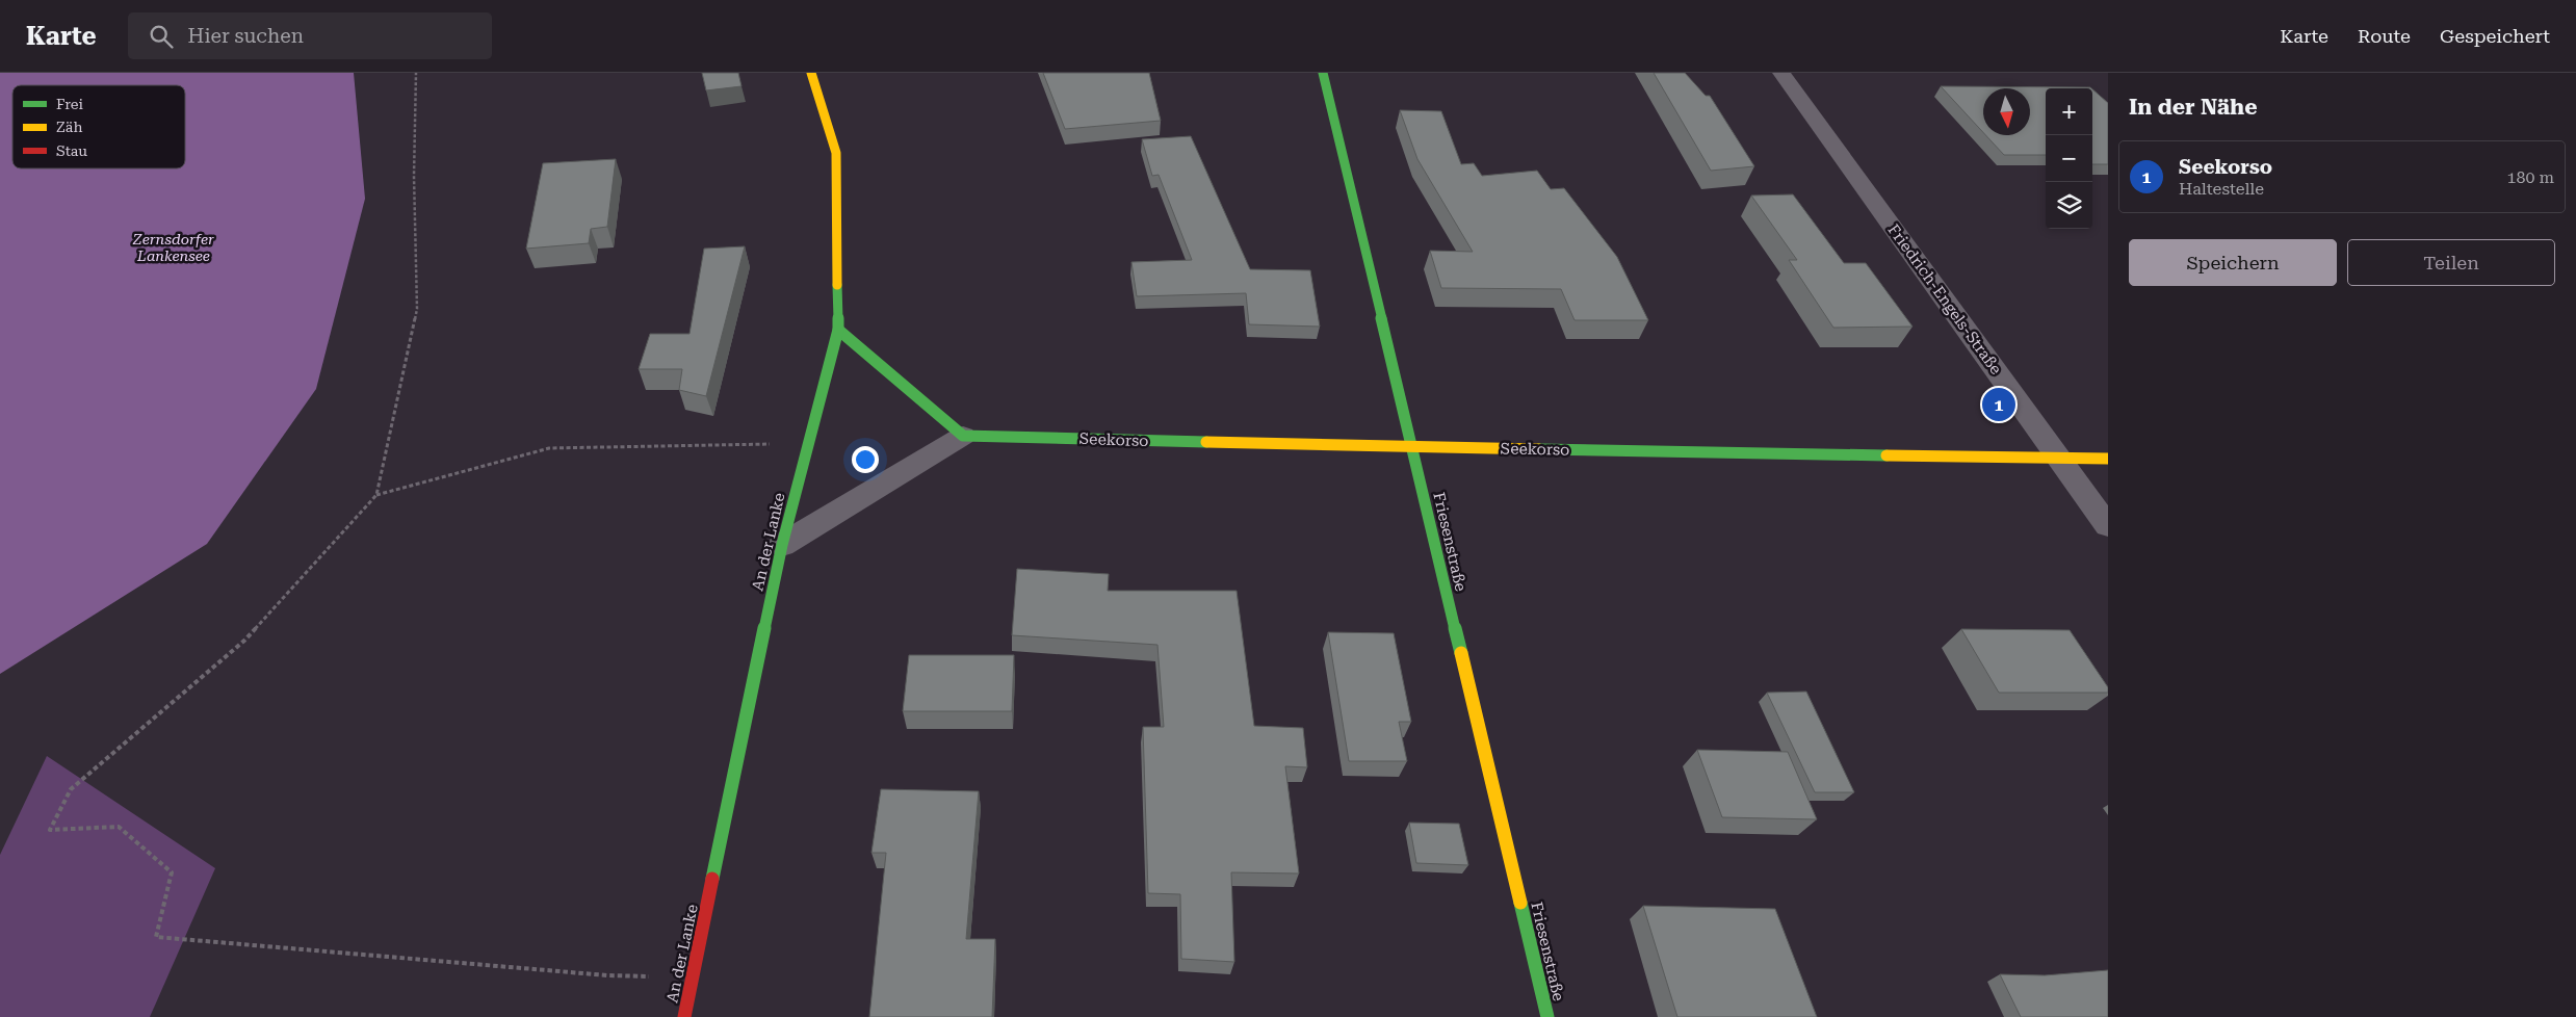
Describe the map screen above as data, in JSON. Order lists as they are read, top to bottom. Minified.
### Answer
{"streets":{"street":["Friedrich-Engels-Straße","Seekorso","An der Lanke","Friesenstraße"]},"crossings":[["Friedrich-Engels-Straße","Seekorso"],["Seekorso","Friesenstraße"]],"water":["Zernsdorfer Lankensee"],"legend":["Frei","Zäh","Stau"],"north":"bottom","page":{"header":"Karte","search":"Hier suchen","nav":["Karte","Route","Gespeichert"],"heading":"In der Nähe","map_buttons":["+","−"],"list":[{"mark":"1","name":"Seekorso","note":"Haltestelle","value":"180 m"}],"buttons":["Speichern","Teilen"],"pins":"1"}}
